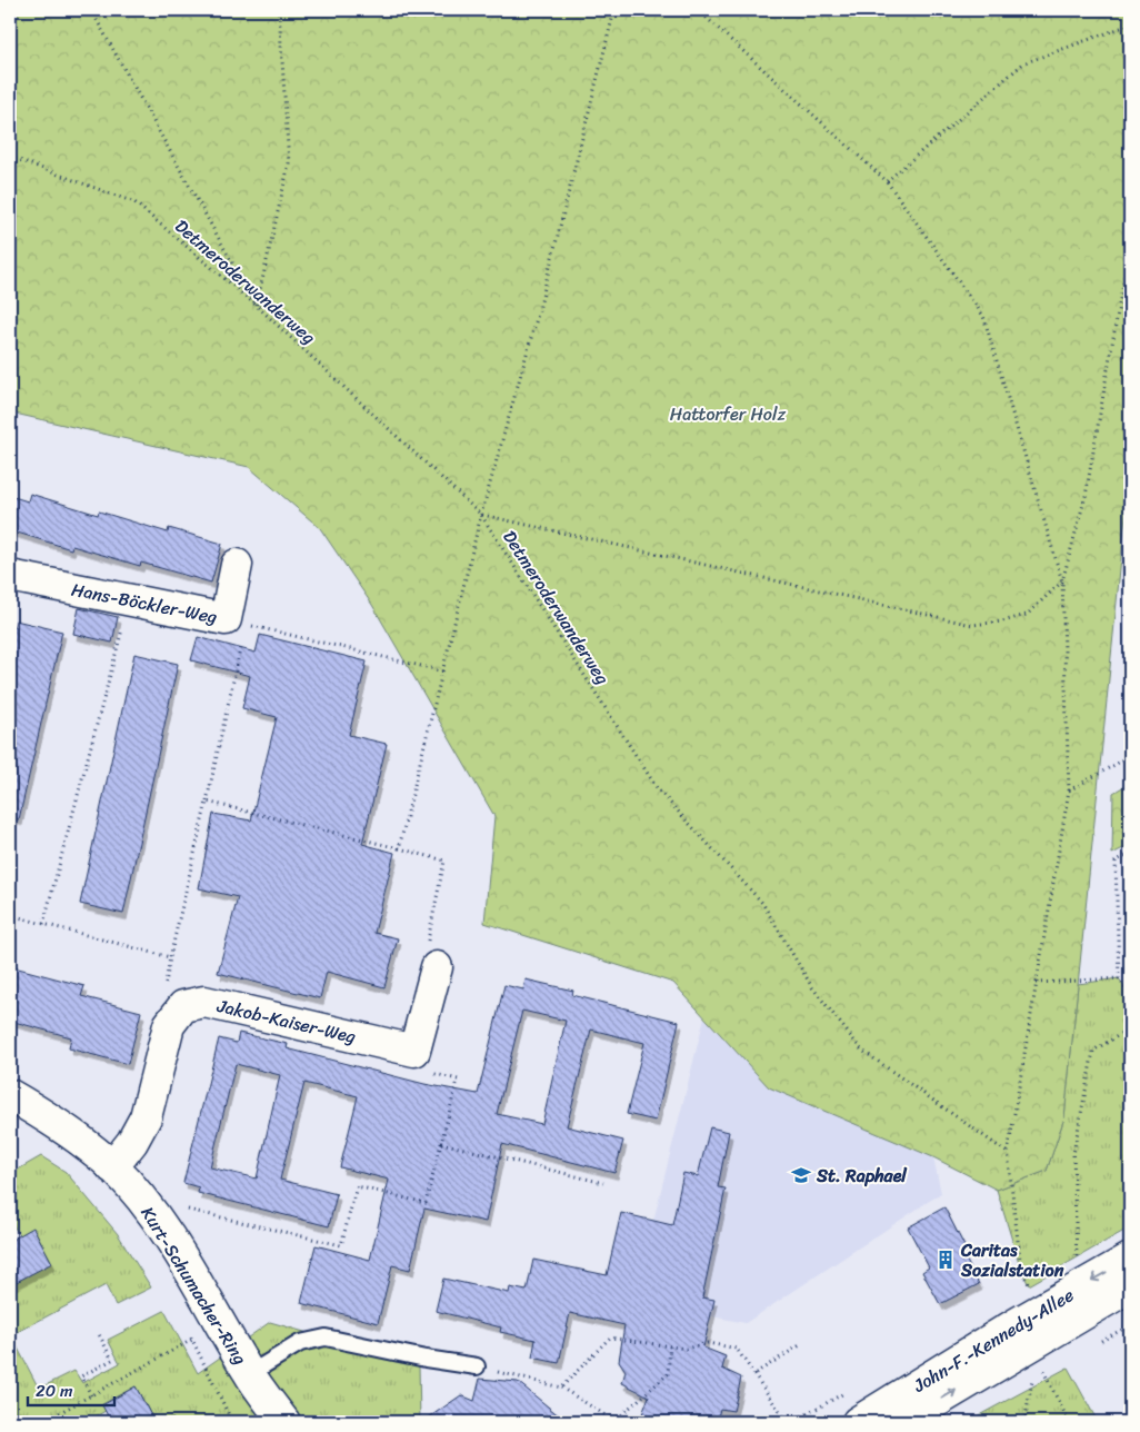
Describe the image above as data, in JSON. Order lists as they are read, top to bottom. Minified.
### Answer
{"streets":{"street":["Hans-Böckler-Weg","Jakob-Kaiser-Weg","Kurt-Schumacher-Ring","John-F.-Kennedy-Allee"],"path":["Detmeroderwanderweg"]},"parks":["Hattorfer Holz"],"places":{"school or university":["St. Raphael"],"building":["Caritas Sozialstation"]},"scale_bar":"20 m"}
